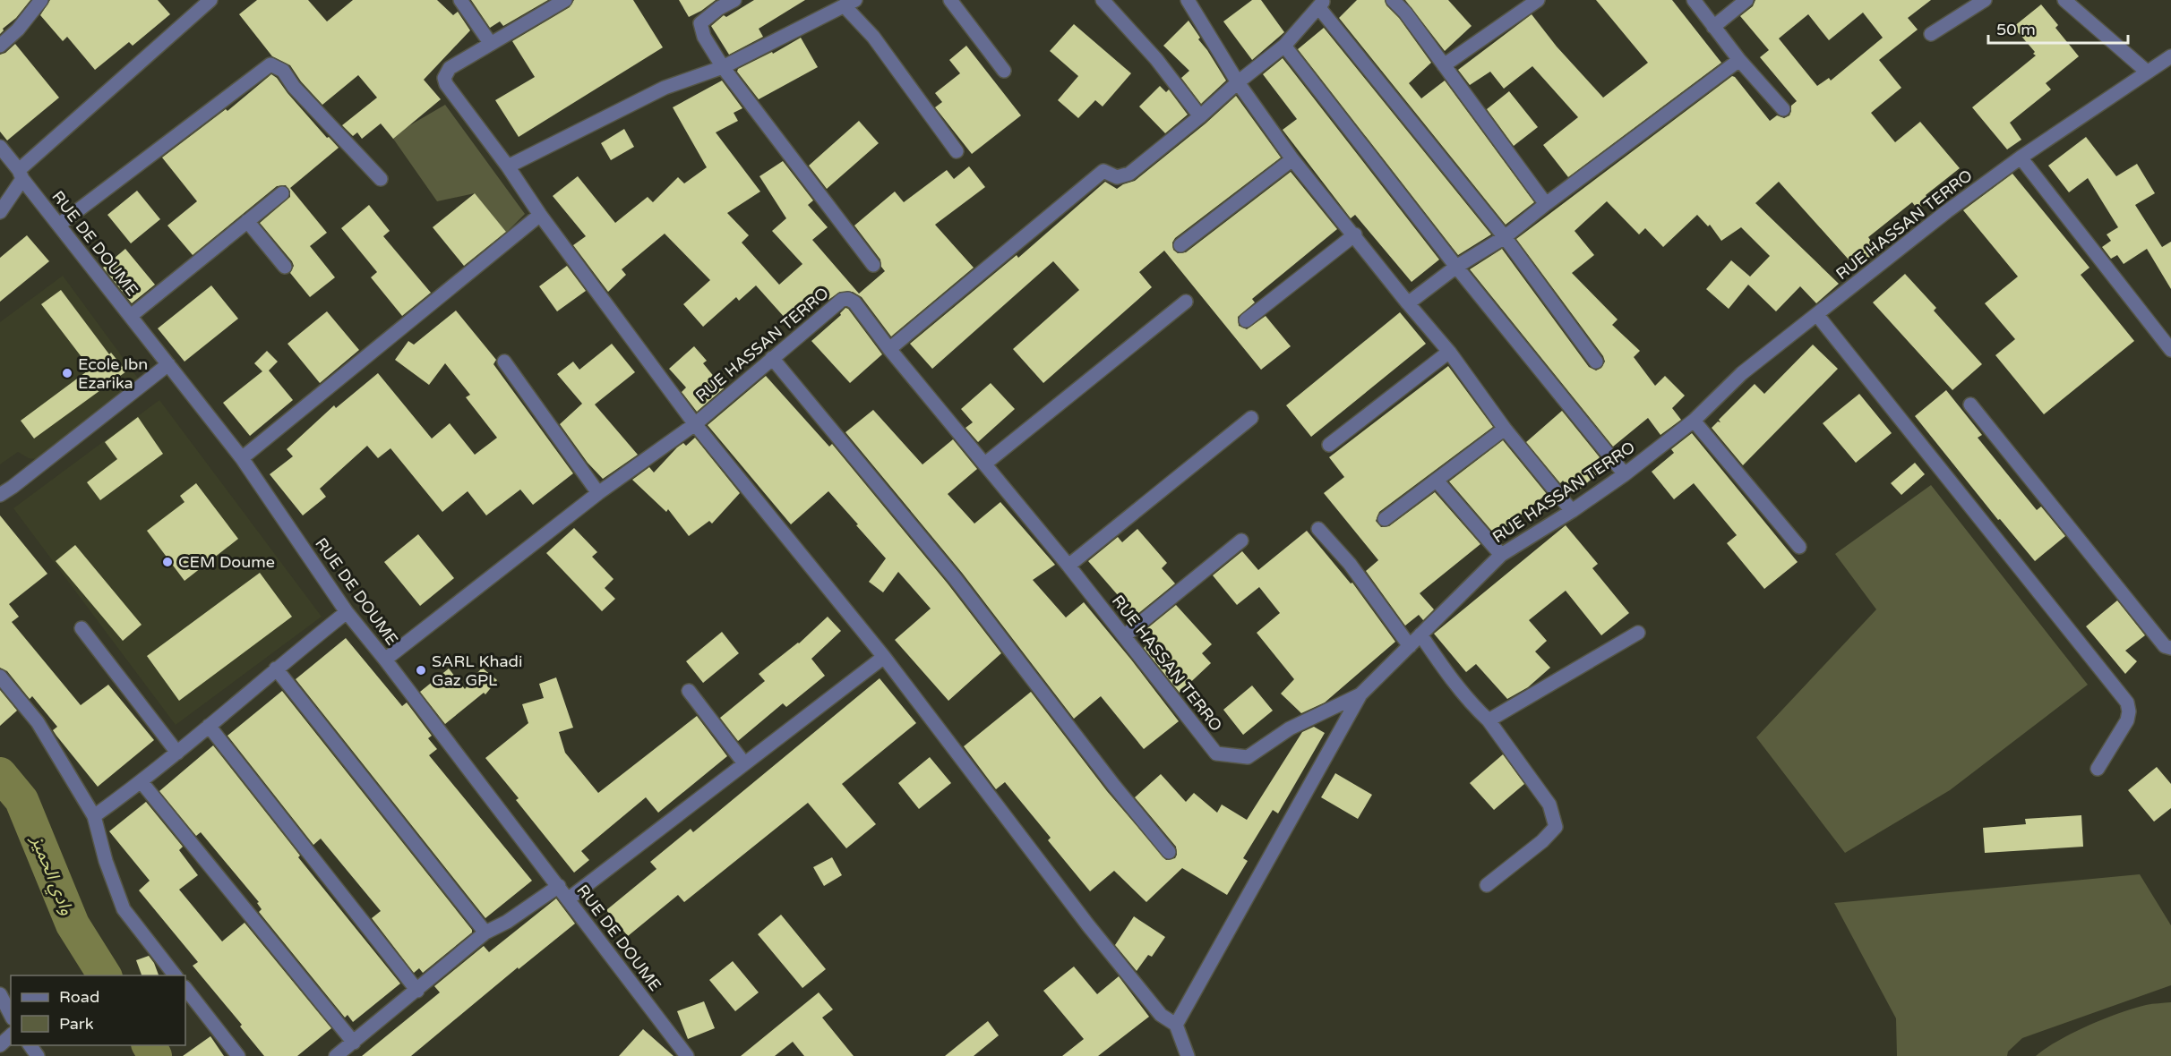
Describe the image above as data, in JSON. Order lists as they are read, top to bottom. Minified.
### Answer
{"streets":{"street":["RUE HASSAN TERRO","RUE DE DOUME"]},"crossings":[["RUE HASSAN TERRO","RUE DE DOUME"]],"water":["وادي الحميز"],"places":["Ecole Ibn Ezarika","CEM Doume","SARL Khadi Gaz GPL"],"legend":["Road","Park"],"scale_bar":"50 m"}
